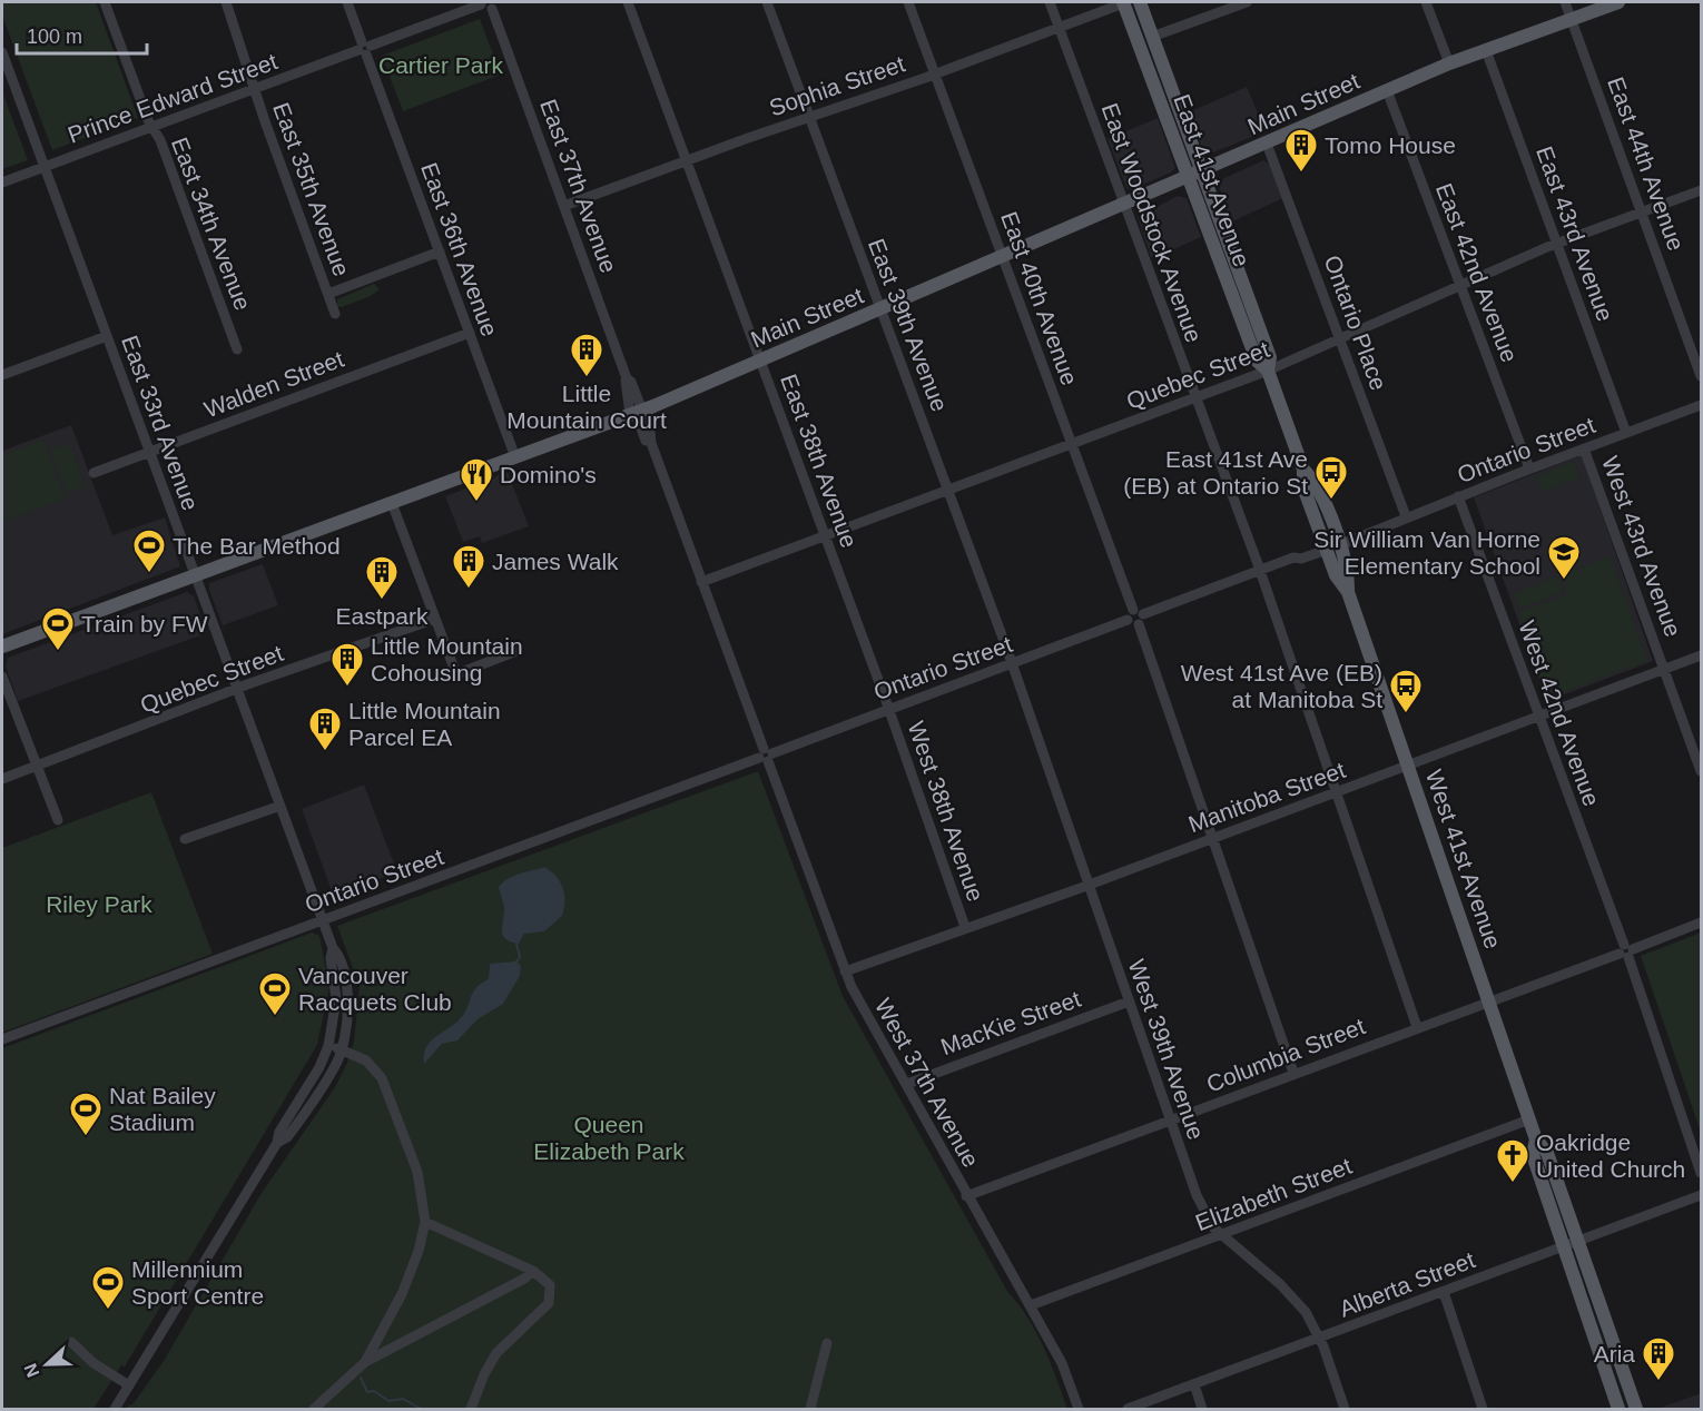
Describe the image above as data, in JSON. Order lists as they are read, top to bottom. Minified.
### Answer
{"streets":{"main road":["Main Street","East 41st Avenue","West 41st Avenue"],"street":["Sophia Street","Prince Edward Street","East 44th Avenue","East 37th Avenue","East 35th Avenue","East Woodstock Avenue","East 34th Avenue","East 43rd Avenue","East 36th Avenue","East 42nd Avenue","East 40th Avenue","Ontario Place","East 39th Avenue","Quebec Street","Walden Street","East 33rd Avenue","Ontario Street","East 38th Avenue","West 43rd Avenue","West 42nd Avenue","Manitoba Street","West 38th Avenue","MacKie Street","West 39th Avenue","Columbia Street","West 37th Avenue","Elizabeth Street","Alberta Street"]},"crossings":[["Sophia Street","East 41st Avenue"],["Sophia Street","East 37th Avenue"],["Sophia Street","East Woodstock Avenue"],["Sophia Street","East 40th Avenue"],["Sophia Street","East 39th Avenue"],["Sophia Street","East 38th Avenue"],["Prince Edward Street","East 37th Avenue"],["Prince Edward Street","East 35th Avenue"],["Prince Edward Street","East 34th Avenue"],["Prince Edward Street","East 36th Avenue"],["Prince Edward Street","East 33rd Avenue"],["Main Street","East 44th Avenue"],["Main Street","East 41st Avenue"],["Main Street","East 37th Avenue"],["Main Street","East Woodstock Avenue"],["Main Street","East 43rd Avenue"],["Main Street","East 36th Avenue"],["Main Street","East 42nd Avenue"],["Main Street","East 40th Avenue"],["Main Street","Ontario Place"],["Main Street","East 39th Avenue"],["Main Street","East 33rd Avenue"],["Main Street","East 38th Avenue"],["East 44th Avenue","Quebec Street"],["East 41st Avenue","Quebec Street"],["East 41st Avenue","Ontario Street"],["East 41st Avenue","West 41st Avenue"],["East 37th Avenue","Quebec Street"],["East 37th Avenue","Ontario Street"],["East 37th Avenue","West 37th Avenue"],["East Woodstock Avenue","Quebec Street"],["East Woodstock Avenue","Ontario Street"],["East Woodstock Avenue","Manitoba Street"],["East Woodstock Avenue","Columbia Street"],["East 43rd Avenue","Quebec Street"],["East 43rd Avenue","Ontario Street"],["East 36th Avenue","Walden Street"],["East 42nd Avenue","Quebec Street"],["East 42nd Avenue","Ontario Street"],["East 40th Avenue","Quebec Street"],["East 40th Avenue","Ontario Street"],["Ontario Place","Quebec Street"],["Ontario Place","Ontario Street"],["East 39th Avenue","Quebec Street"],["East 39th Avenue","Ontario Street"],["East 39th Avenue","West 39th Avenue"],["Quebec Street","East 33rd Avenue"],["Quebec Street","East 38th Avenue"],["Walden Street","East 33rd Avenue"],["East 33rd Avenue","Ontario Street"],["Ontario Street","East 38th Avenue"],["Ontario Street","West 43rd Avenue"],["Ontario Street","West 42nd Avenue"],["Ontario Street","West 38th Avenue"],["Ontario Street","West 41st Avenue"],["Ontario Street","West 39th Avenue"],["Ontario Street","West 37th Avenue"],["East 38th Avenue","West 38th Avenue"],["West 43rd Avenue","Manitoba Street"],["West 42nd Avenue","Manitoba Street"],["West 42nd Avenue","Columbia Street"],["Manitoba Street","West 38th Avenue"],["Manitoba Street","West 41st Avenue"],["Manitoba Street","West 39th Avenue"],["Manitoba Street","West 37th Avenue"],["West 41st Avenue","Columbia Street"],["West 41st Avenue","Elizabeth Street"],["West 41st Avenue","Alberta Street"],["MacKie Street","West 39th Avenue"],["MacKie Street","West 37th Avenue"],["West 39th Avenue","Columbia Street"],["West 39th Avenue","Elizabeth Street"],["West 39th Avenue","Alberta Street"],["Columbia Street","West 37th Avenue"],["West 37th Avenue","Elizabeth Street"]],"parks":["Cartier Park","Riley Park","Queen Elizabeth Park"],"places":{"building":["Tomo House","Little Mountain Court","James Walk","Eastpark","Little Mountain Cohousing","Little Mountain Parcel EA","Aria"],"bus stop":["East 41st Ave (EB) at Ontario St","West 41st Ave (EB) at Manitoba St"],"restaurant":["Domino's"],"sports":["The Bar Method","Train by FW","Vancouver Racquets Club","Nat Bailey Stadium","Millennium Sport Centre"],"school or university":["Sir William Van Horne Elementary School"],"church":["Oakridge United Church"]},"scale_bar":"100 m","north":"left"}
